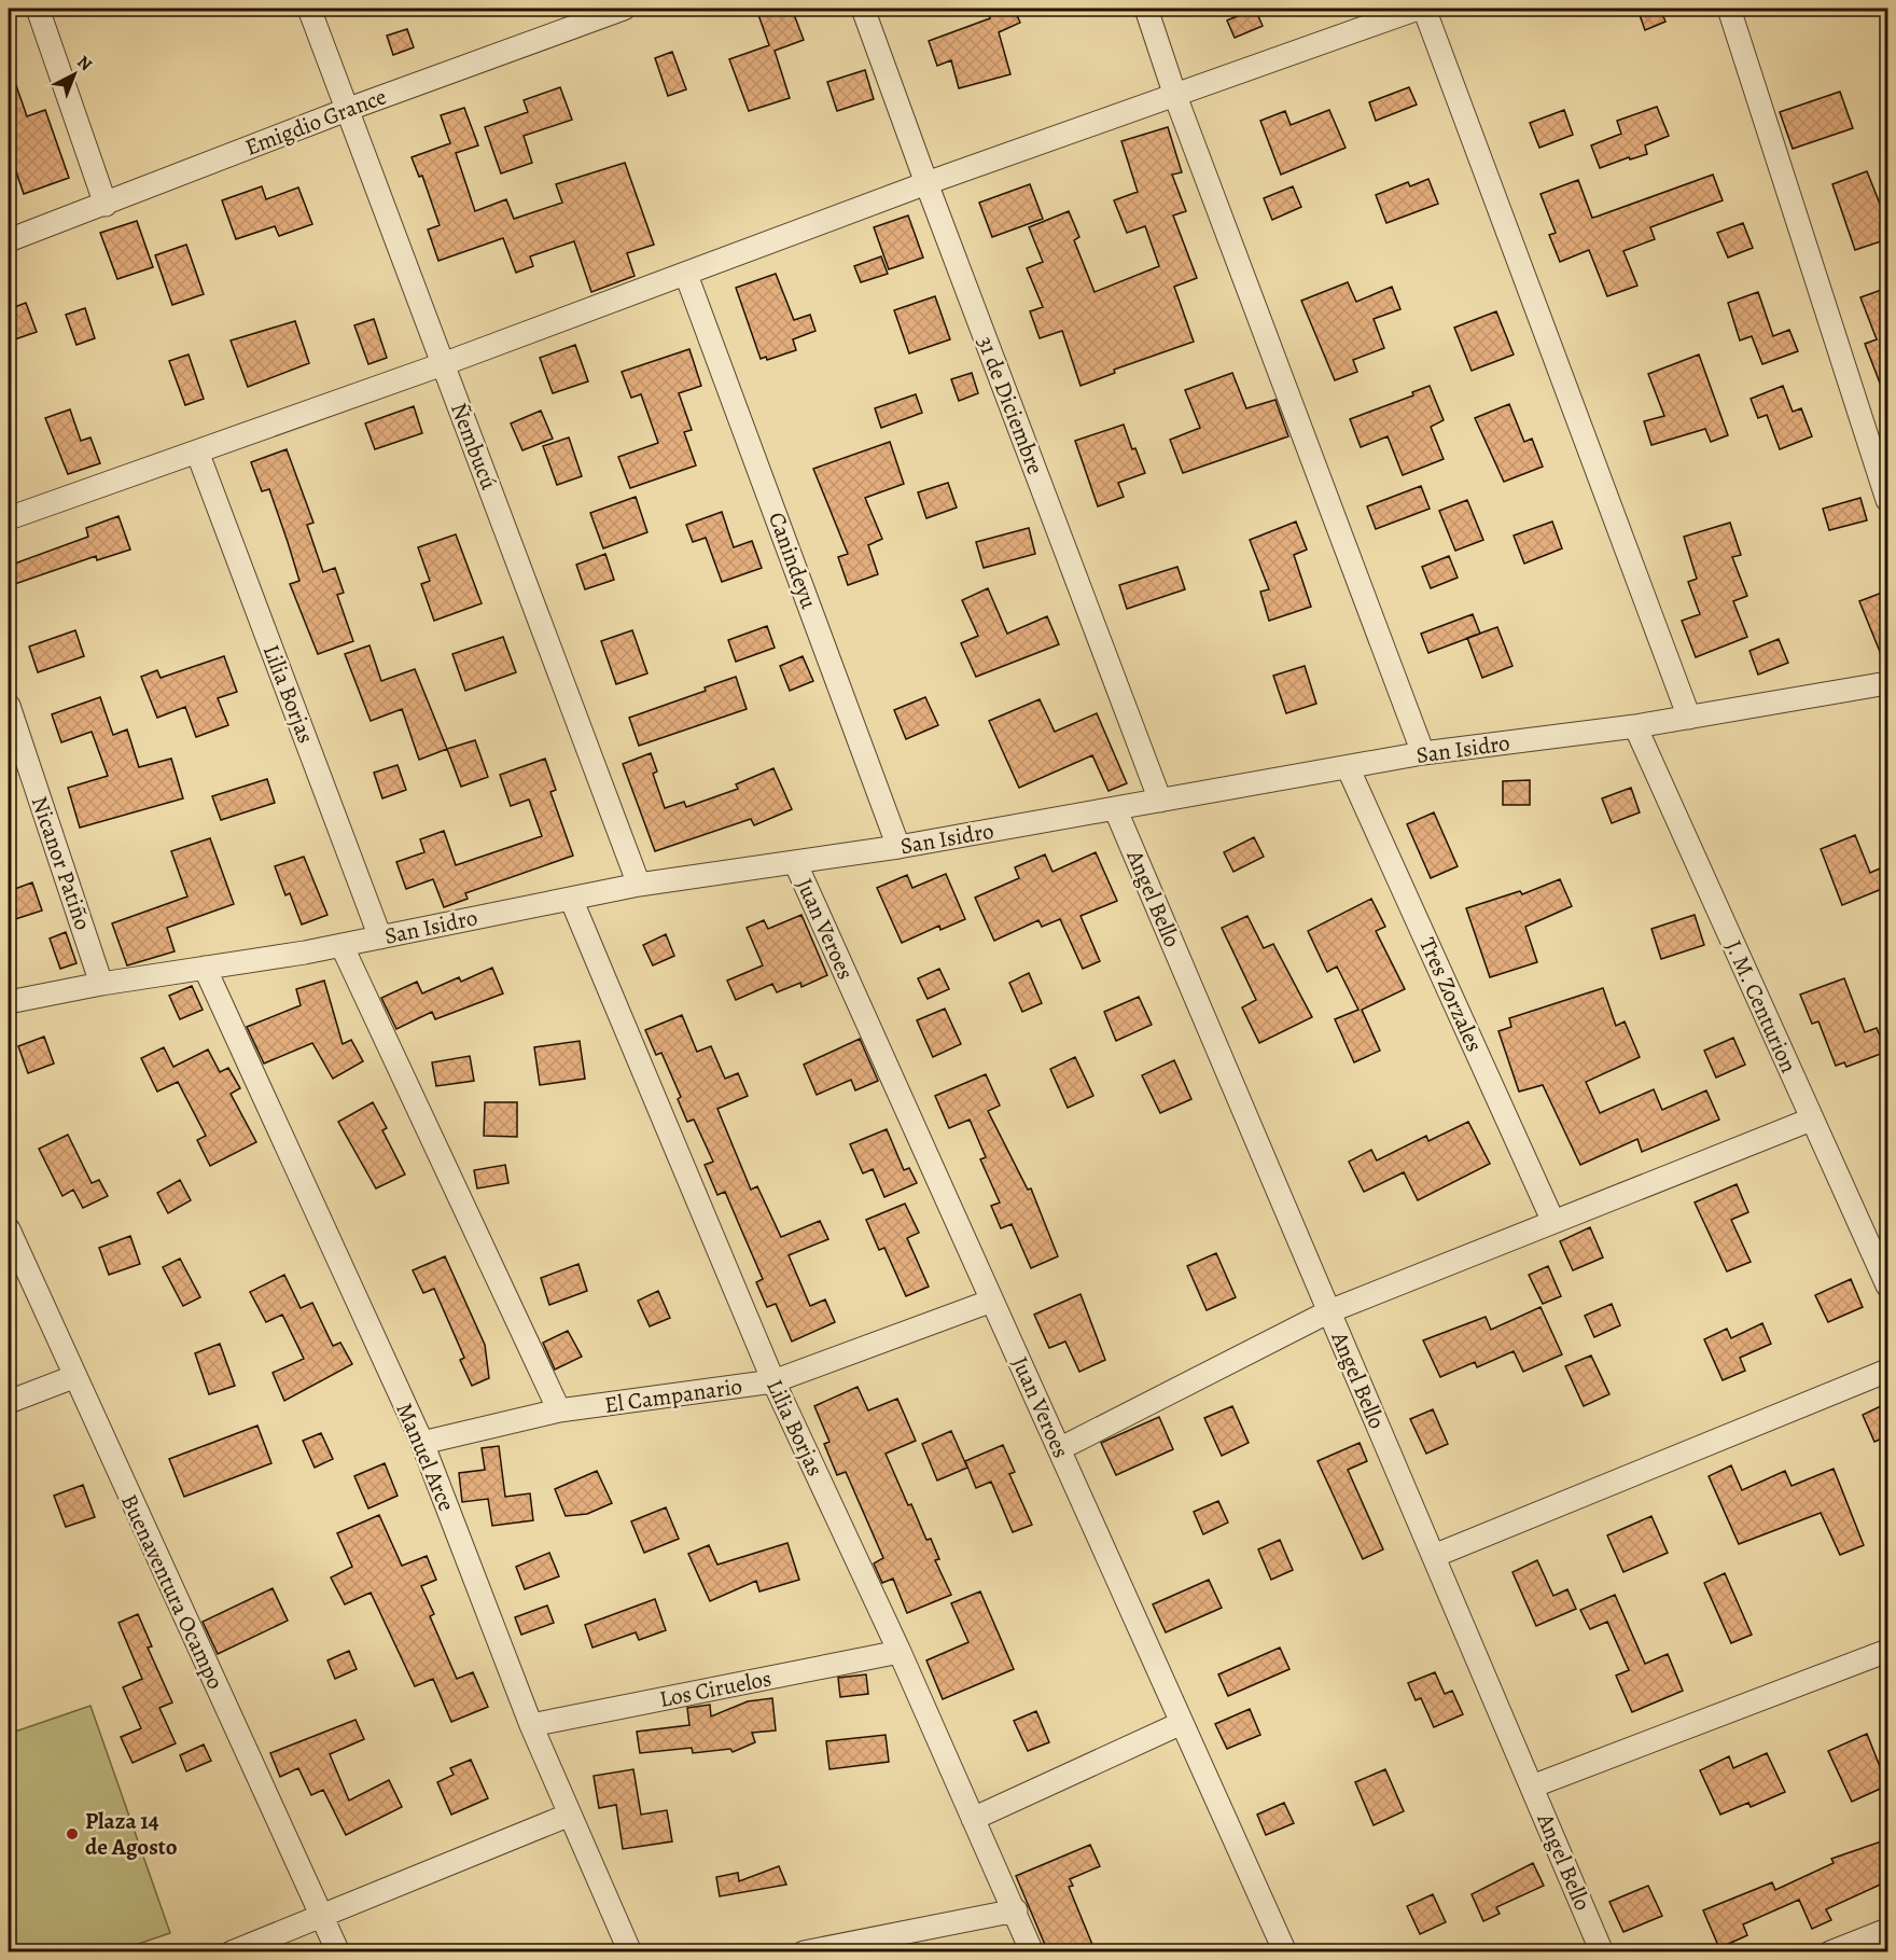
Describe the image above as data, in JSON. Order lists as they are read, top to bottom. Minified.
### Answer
{"streets":{"street":["Emigdio Grance","31 de Diciembre","Ñembucú","Canindeyu","Lilia Borjas","San Isidro","Nicanor Patiño","Angel Bello","Juan Veroes","Tres Zorzales","J. M. Centurion","El Campanario","Manuel Arce","Buenaventura Ocampo","Los Ciruelos"]},"crossings":[["Emigdio Grance","Ñembucú"],["31 de Diciembre","San Isidro"],["Ñembucú","San Isidro"],["Canindeyu","San Isidro"],["Lilia Borjas","San Isidro"],["Lilia Borjas","El Campanario"],["Lilia Borjas","Los Ciruelos"],["San Isidro","Nicanor Patiño"],["San Isidro","Angel Bello"],["San Isidro","Juan Veroes"],["San Isidro","Tres Zorzales"],["San Isidro","J. M. Centurion"],["San Isidro","Manuel Arce"],["Juan Veroes","El Campanario"],["El Campanario","Manuel Arce"],["Manuel Arce","Los Ciruelos"]],"places":["Plaza 14 de Agosto"],"north":"top right"}
